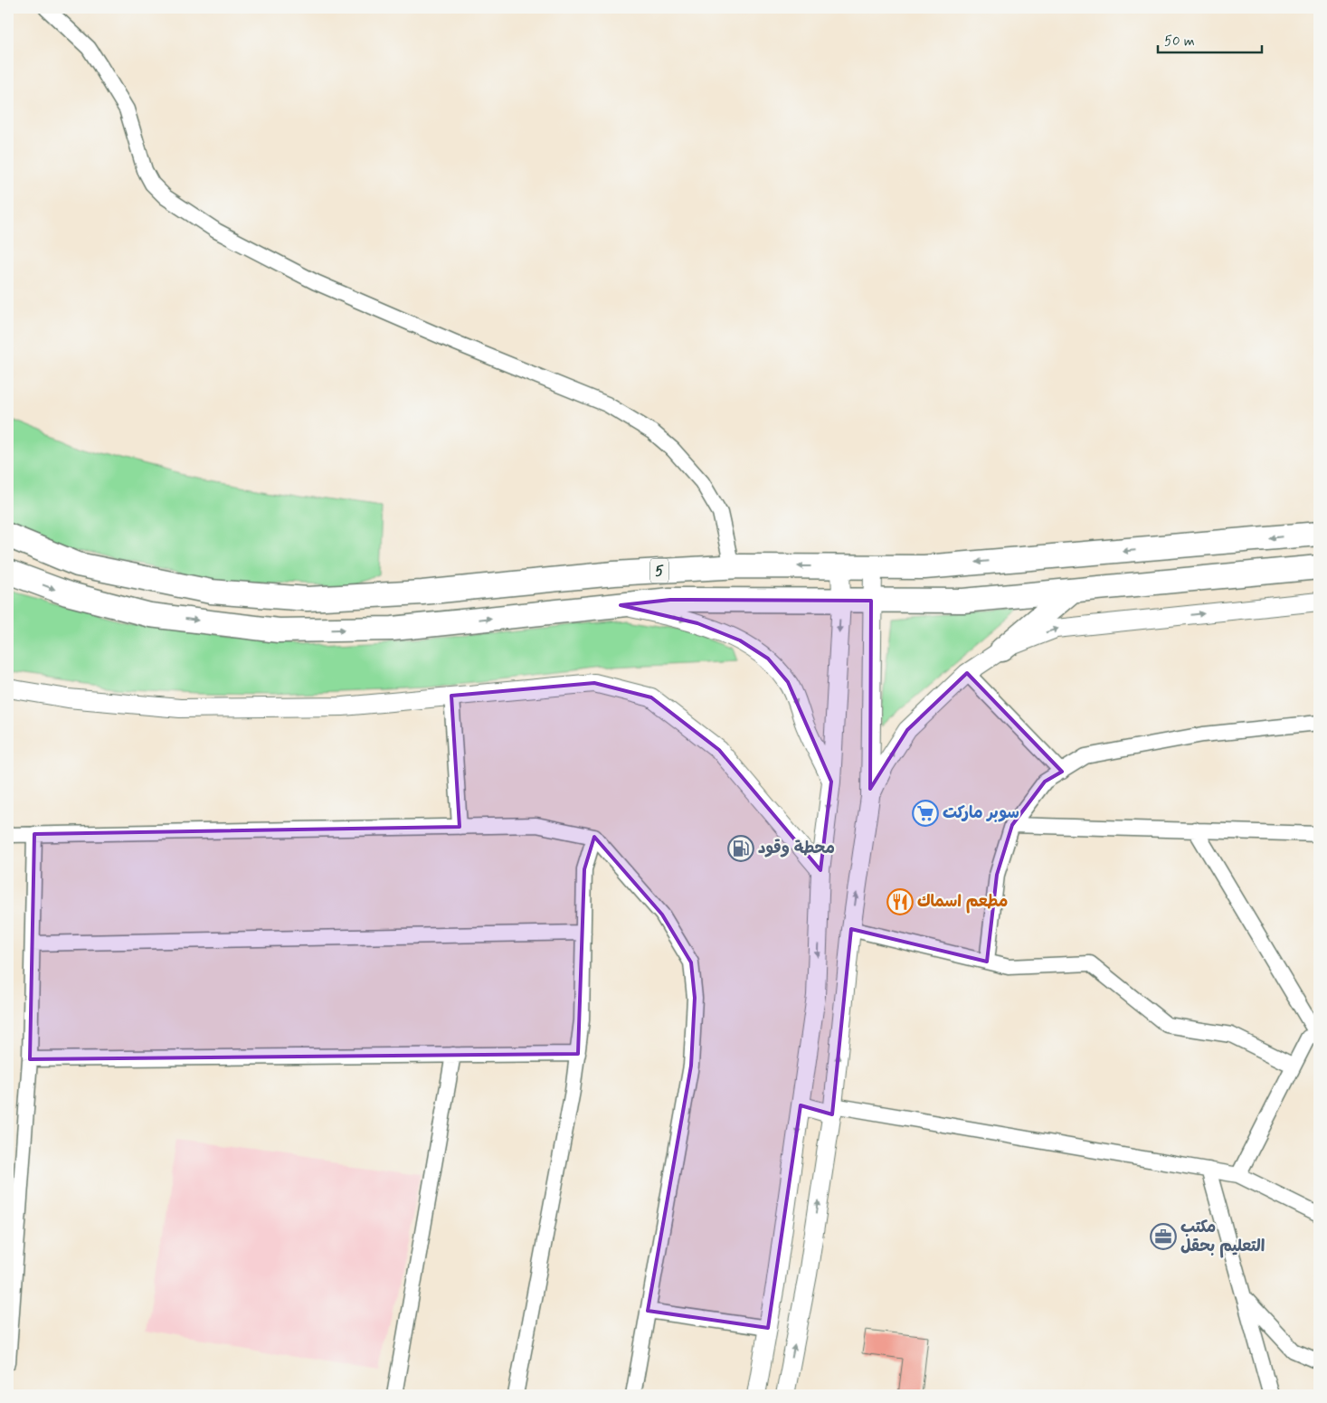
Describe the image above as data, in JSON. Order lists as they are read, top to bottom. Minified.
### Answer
{"streets":{"highway":["5"]},"places":{"supermarket":["سوبر ماركت"],"fuel station":["محطة وقود"],"restaurant":["مطعم اسماك"],"office":["مكتب التعليم بحقل"]},"scale_bar":"50 m"}
